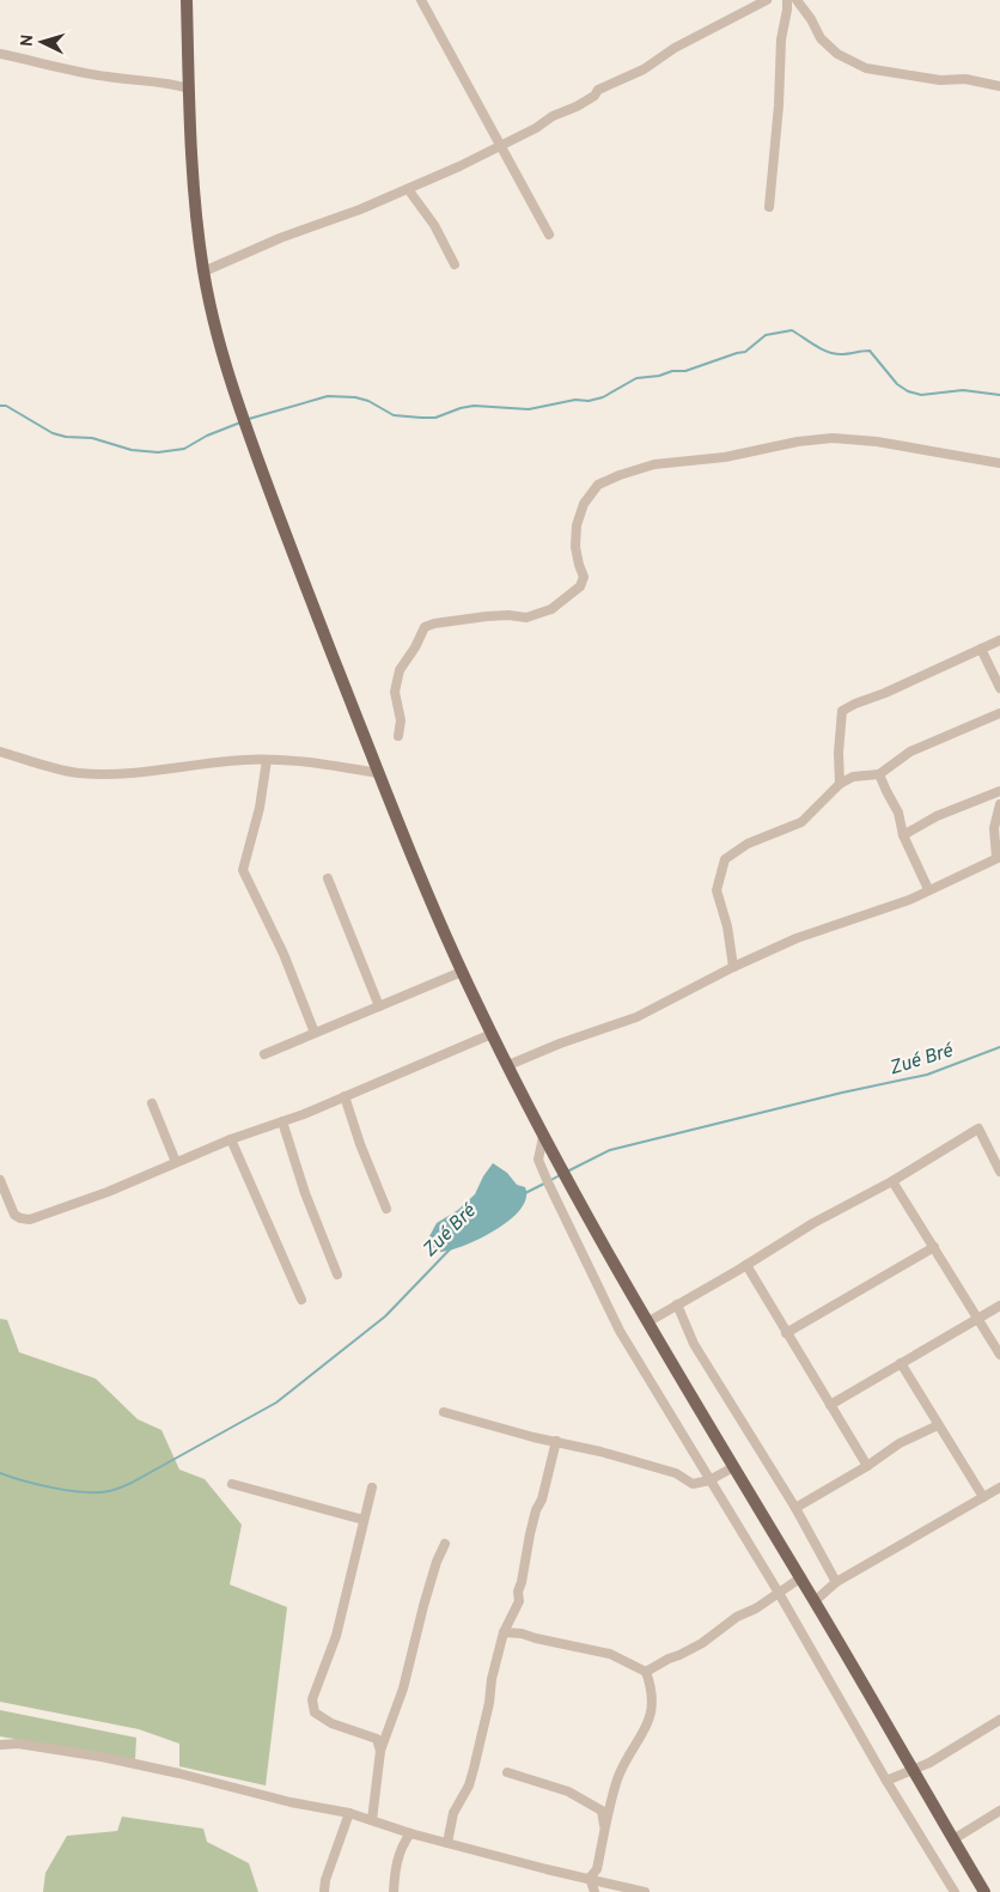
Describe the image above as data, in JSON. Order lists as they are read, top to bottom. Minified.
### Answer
{"water":["Zué Bré"],"north":"left"}
